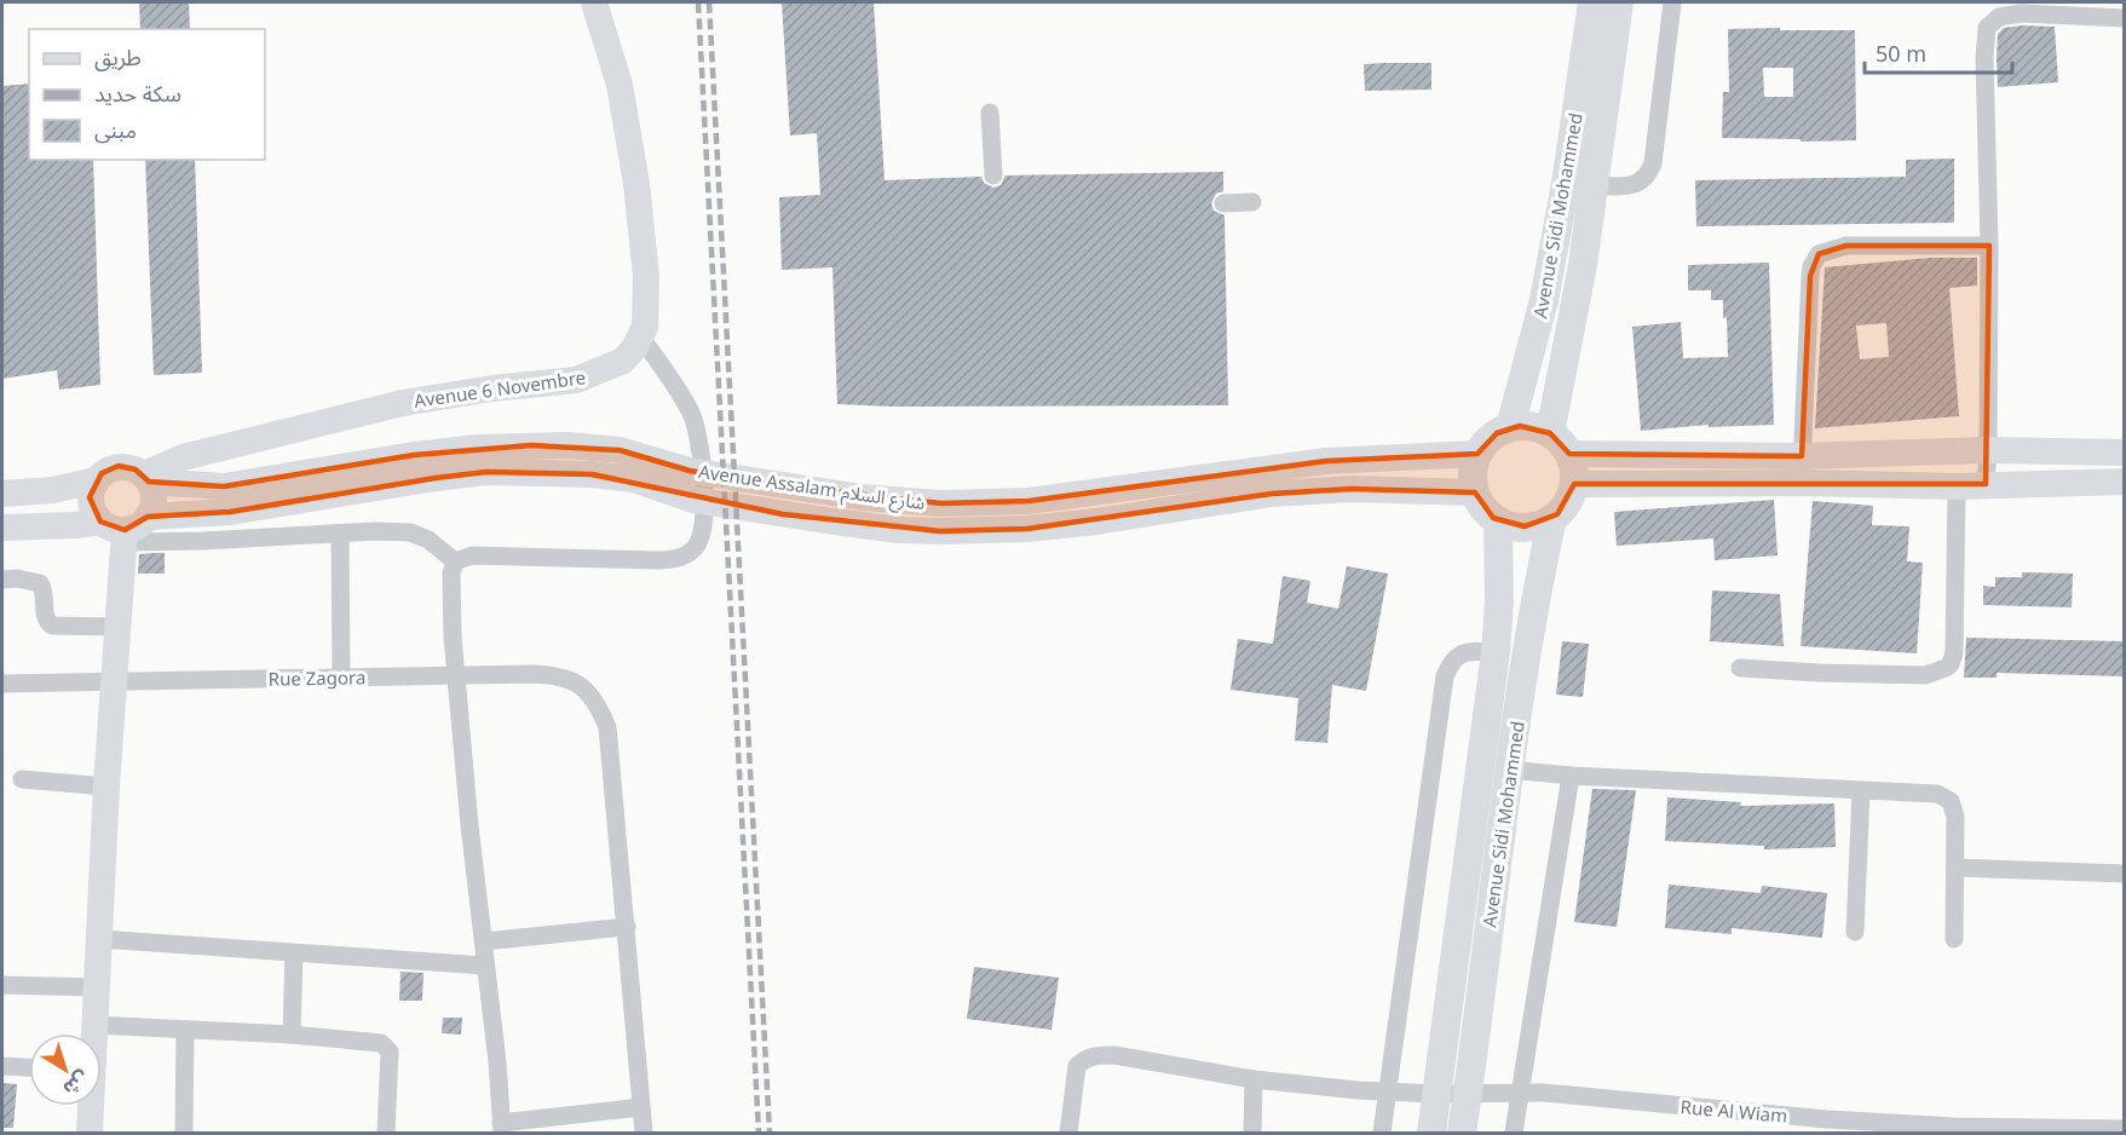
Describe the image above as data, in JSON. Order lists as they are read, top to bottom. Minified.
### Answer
{"streets":{"main road":["Avenue Sidi Mohammed"],"street":["Avenue 6 Novembre","Avenue Assalam شارع السلام","Rue Zagora","Rue Al Wiam"]},"crossings":[["Avenue Sidi Mohammed","Avenue Assalam شارع السلام"],["Avenue Sidi Mohammed","Rue Al Wiam"],["Avenue 6 Novembre","Avenue Assalam شارع السلام"]],"legend":["طريق","سكة حديد","مبنى"],"scale_bar":"50 m","north":"bottom right"}
